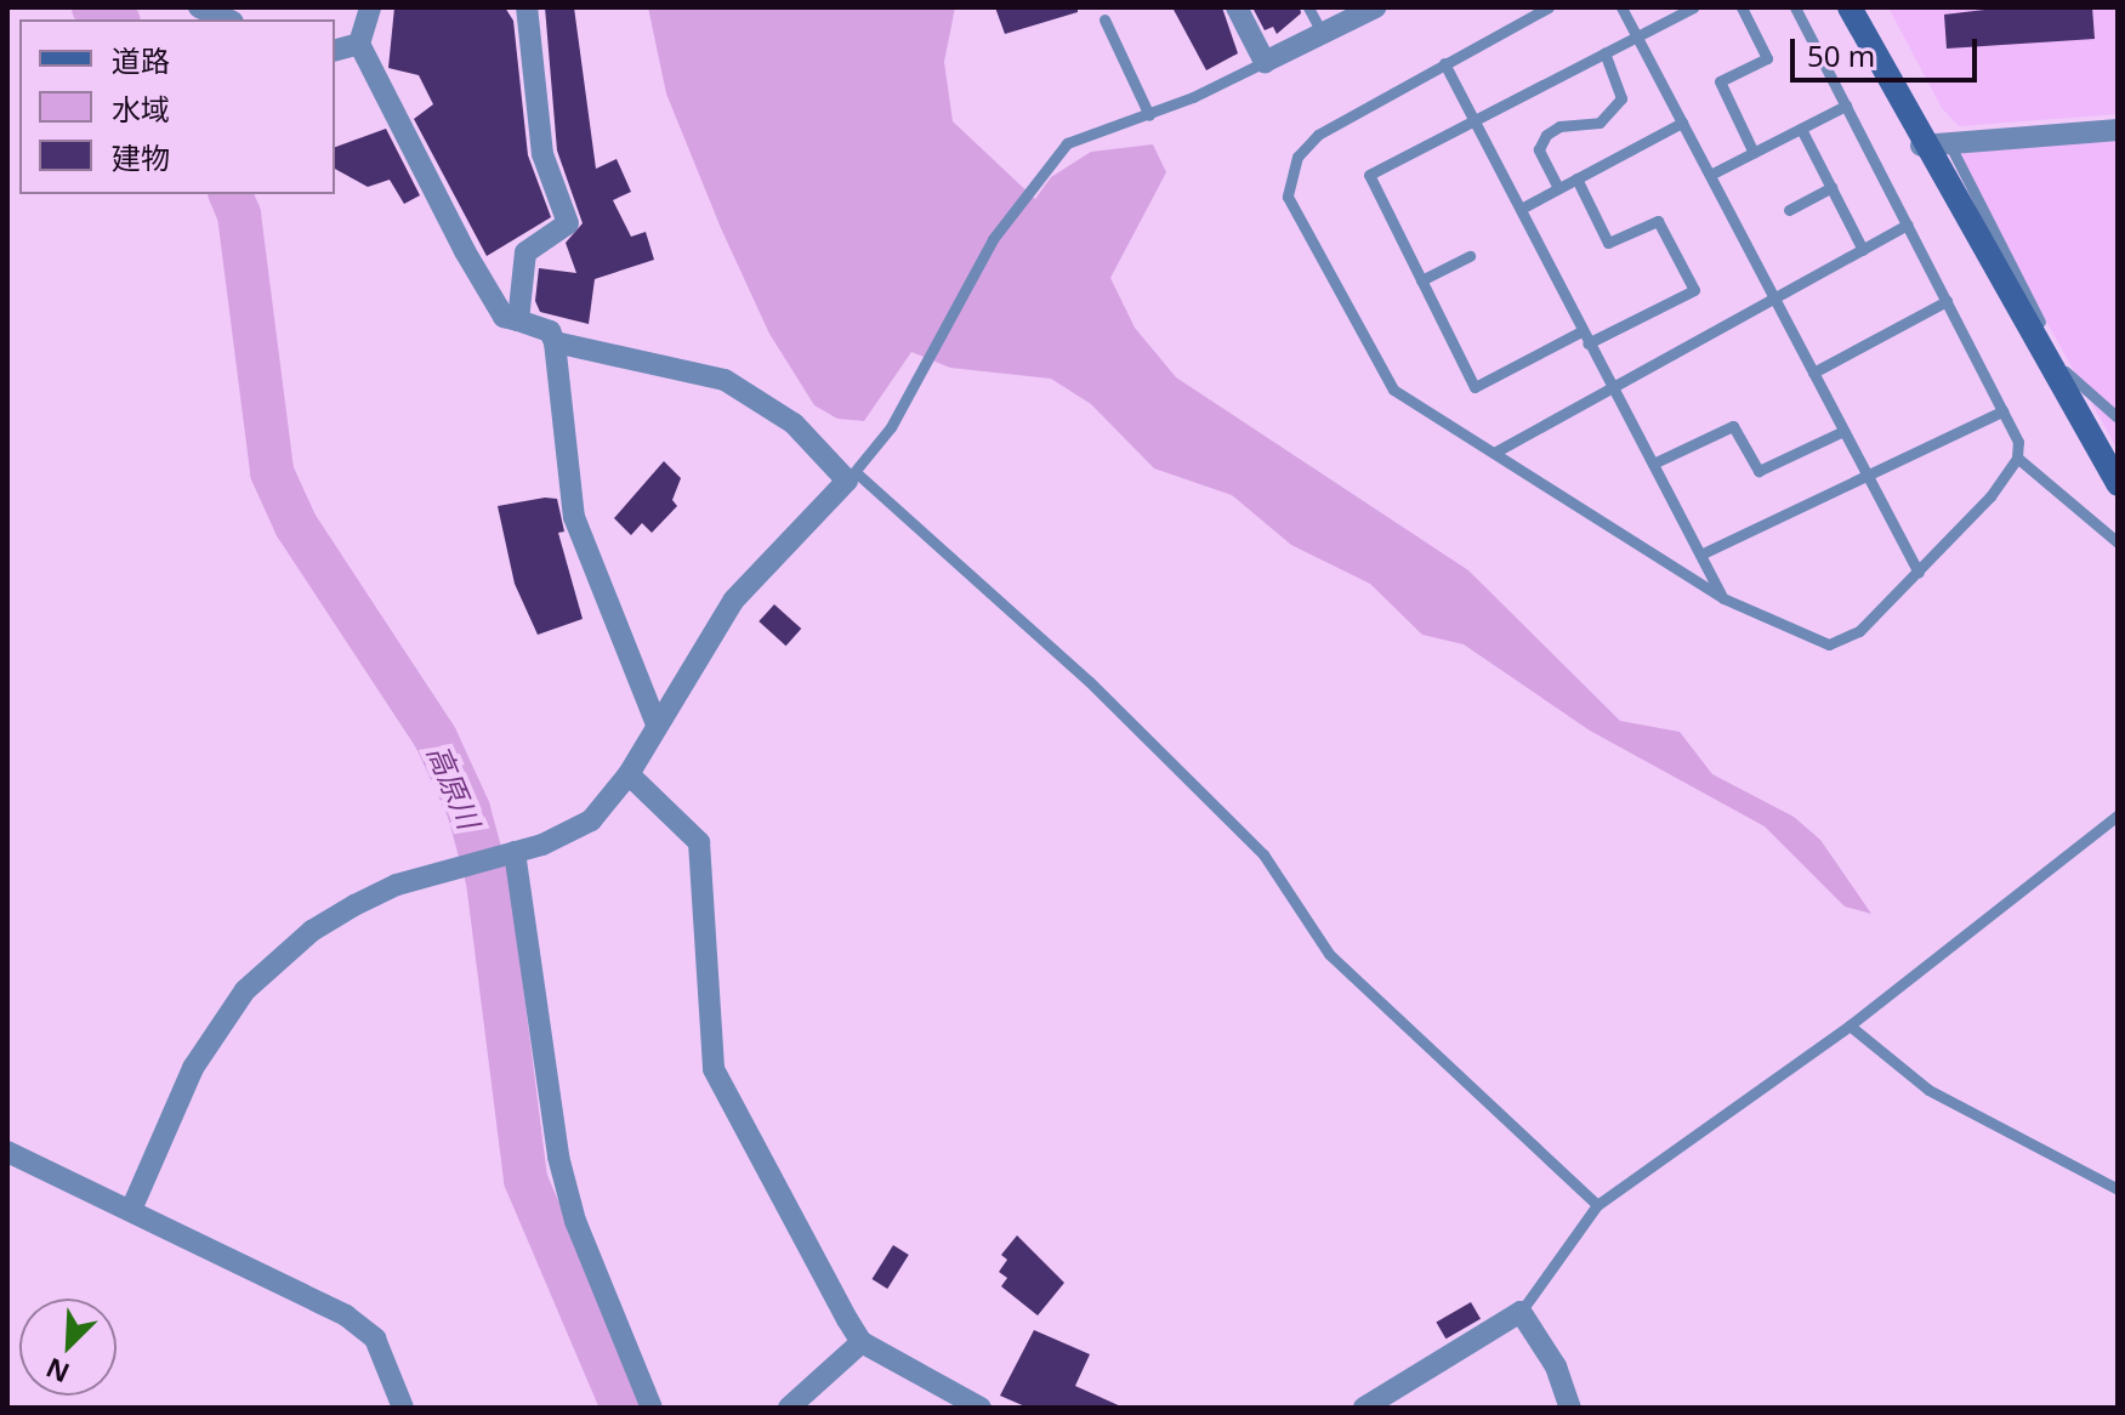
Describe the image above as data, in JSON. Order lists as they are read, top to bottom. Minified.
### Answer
{"water":["高原川"],"legend":["道路","水域","建物"],"scale_bar":"50 m","north":"bottom left"}
